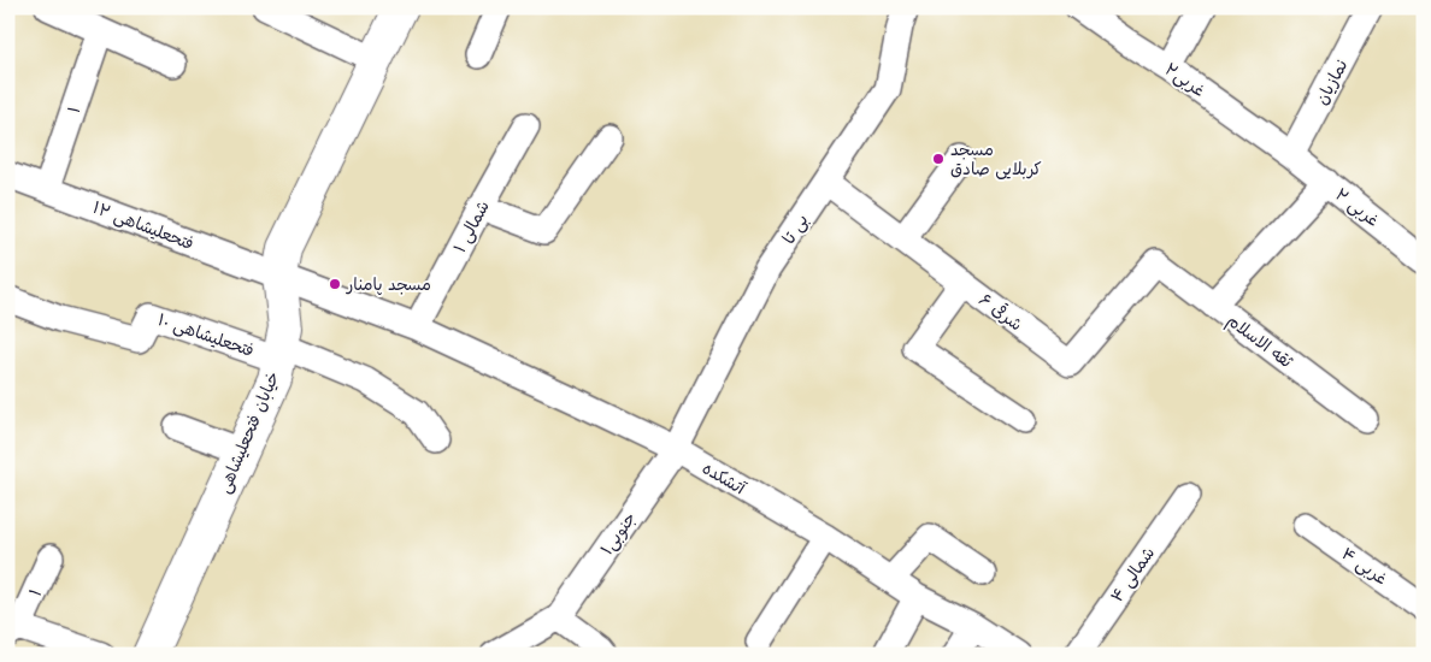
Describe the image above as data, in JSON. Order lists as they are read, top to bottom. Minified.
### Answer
{"streets":{"street":["غربی۲","نمازیان","۱","۲ غربی","فتحعلیشاهی ۱۲","۱ شمالی","بی تا","۶ شرقی","فتحعلیشاهی ۱۰","ثقه الاسلام","خیابان فتحعلیشاهی","آتشکده","جنوبی۱","۴ غربی","۴ شمالی"]},"crossings":[["غربی۲","نمازیان"],["غربی۲","۲ غربی"],["نمازیان","۲ غربی"],["۱","فتحعلیشاهی ۱۲"],["فتحعلیشاهی ۱۲","۱ شمالی"],["فتحعلیشاهی ۱۲","خیابان فتحعلیشاهی"],["فتحعلیشاهی ۱۲","آتشکده"],["۱ شمالی","آتشکده"],["بی تا","۶ شرقی"],["بی تا","آتشکده"],["بی تا","جنوبی۱"],["۶ شرقی","ثقه الاسلام"],["فتحعلیشاهی ۱۰","خیابان فتحعلیشاهی"],["آتشکده","جنوبی۱"]],"places":["مسجد کربلایی صادق","مسجد پامنار"]}
